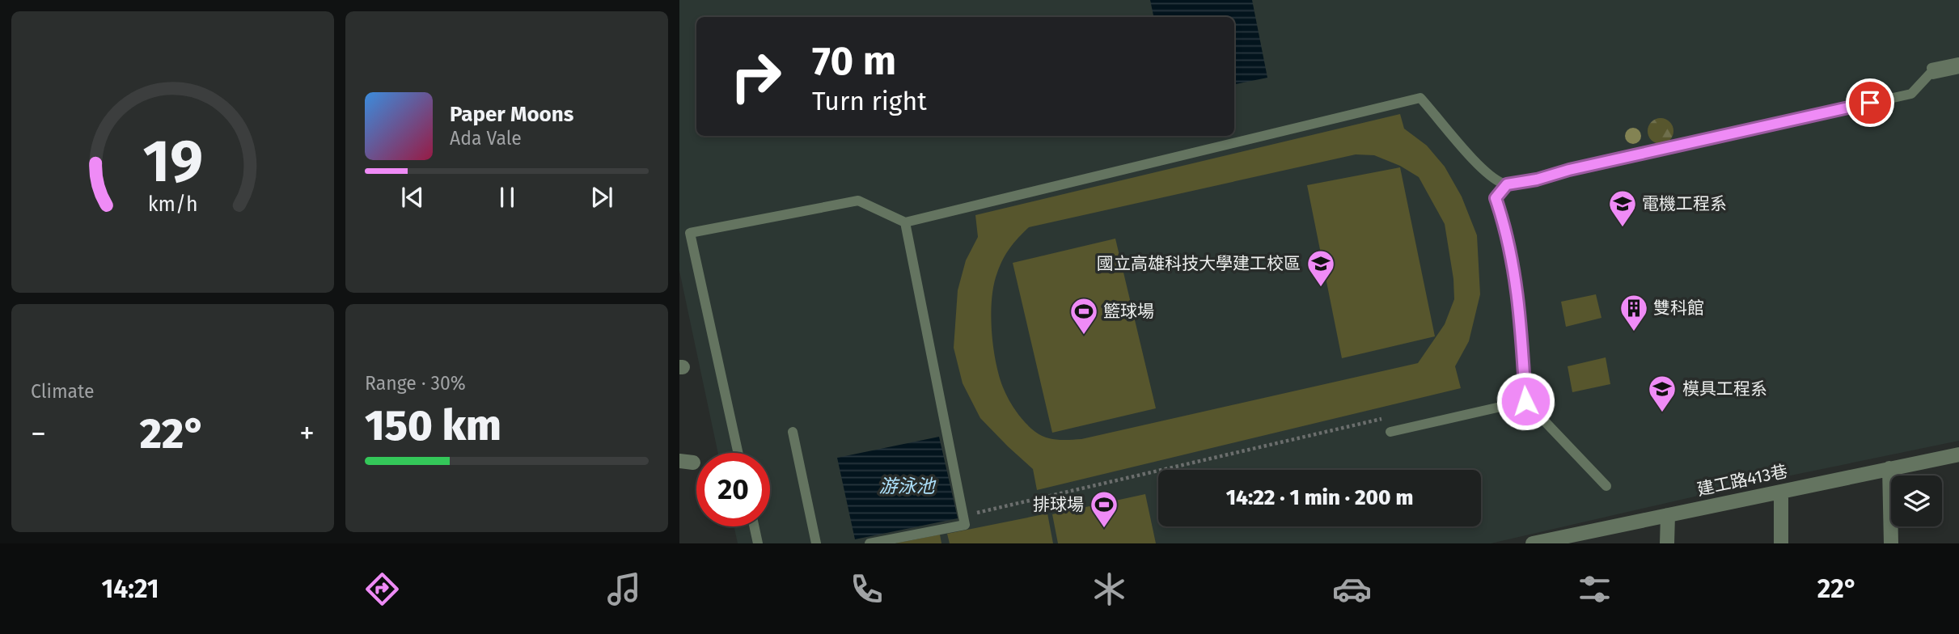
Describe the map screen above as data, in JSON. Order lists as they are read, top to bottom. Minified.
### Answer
{"streets":{"street":["建工路413巷"]},"water":["游泳池"],"places":{"school or university":["電機工程系","國立高雄科技大學建工校區","模具工程系"],"building":["雙科館"],"sports":["籃球場","排球場"]},"page":{"turn":["70 m","Turn right"],"song":["Paper Moons","Ada Vale"],"tile":["Climate",["Range · 30%","150 km"]],"heat":["−","22°","+"],"limit":"20","trip":"14:22 · 1 min · 200 m","tabs":["14:21","22°"],"gauge":["19","km/h"]}}
